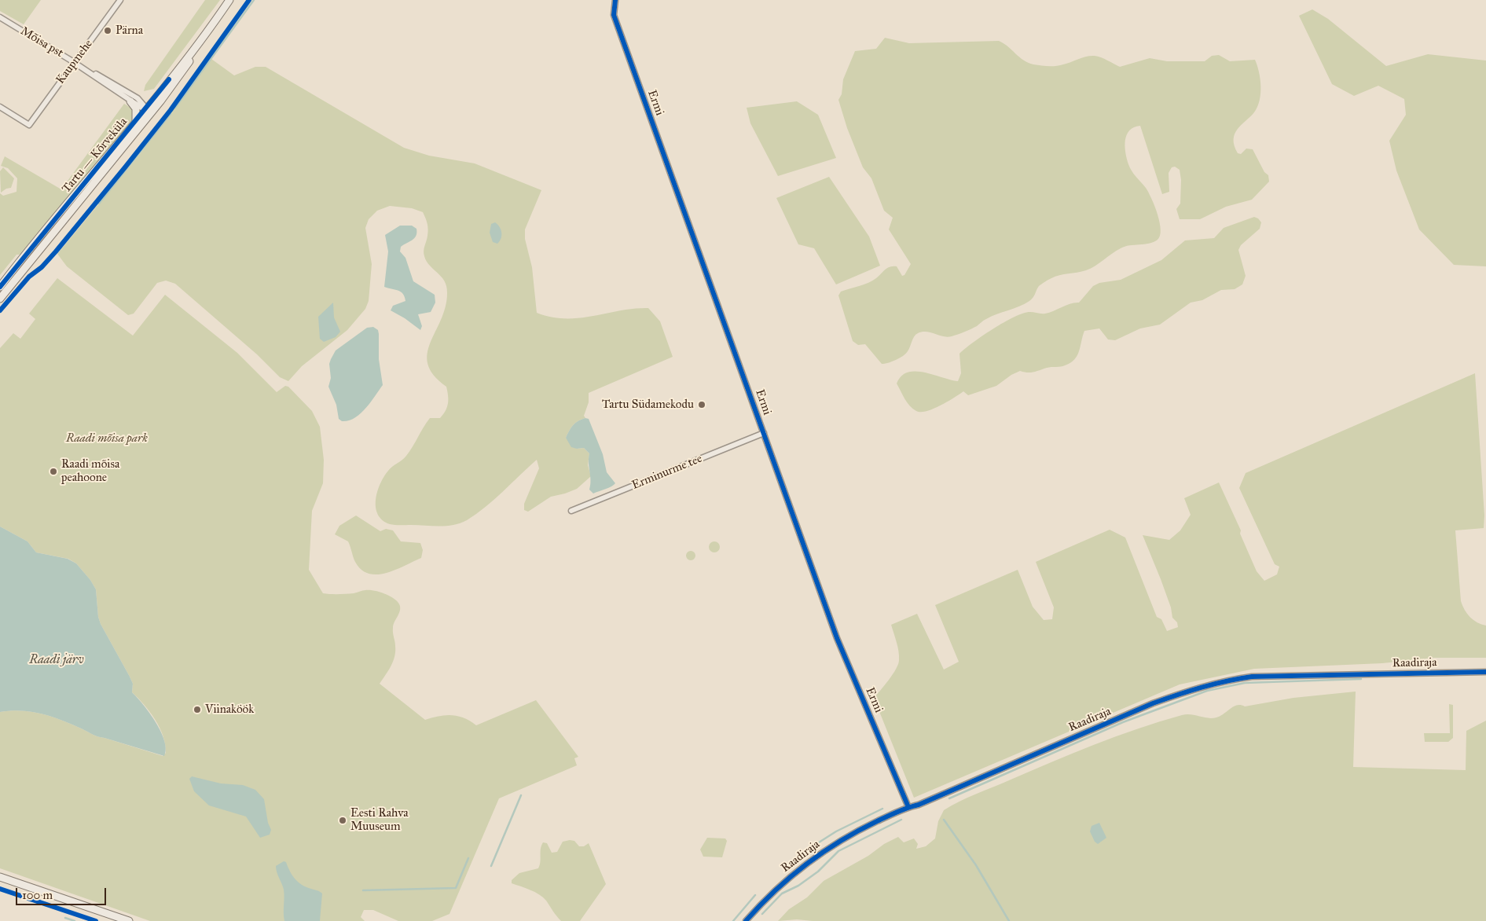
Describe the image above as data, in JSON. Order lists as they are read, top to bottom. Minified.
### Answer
{"streets":{"main road":["Tartu — Kõrveküla"],"street":["Mõisa pst","Kaupmehe","Ermi","Erminurme tee","Raadiraja"]},"crossings":[["Mõisa pst","Kaupmehe"],["Mõisa pst","Tartu — Kõrveküla"],["Ermi","Erminurme tee"],["Ermi","Raadiraja"]],"water":["Raadi järv"],"parks":["Raadi mõisa park"],"places":["Pärna","Tartu Südamekodu","Raadi mõisa peahoone","Viinaköök","Eesti Rahva Muuseum"],"scale_bar":"100 m"}
